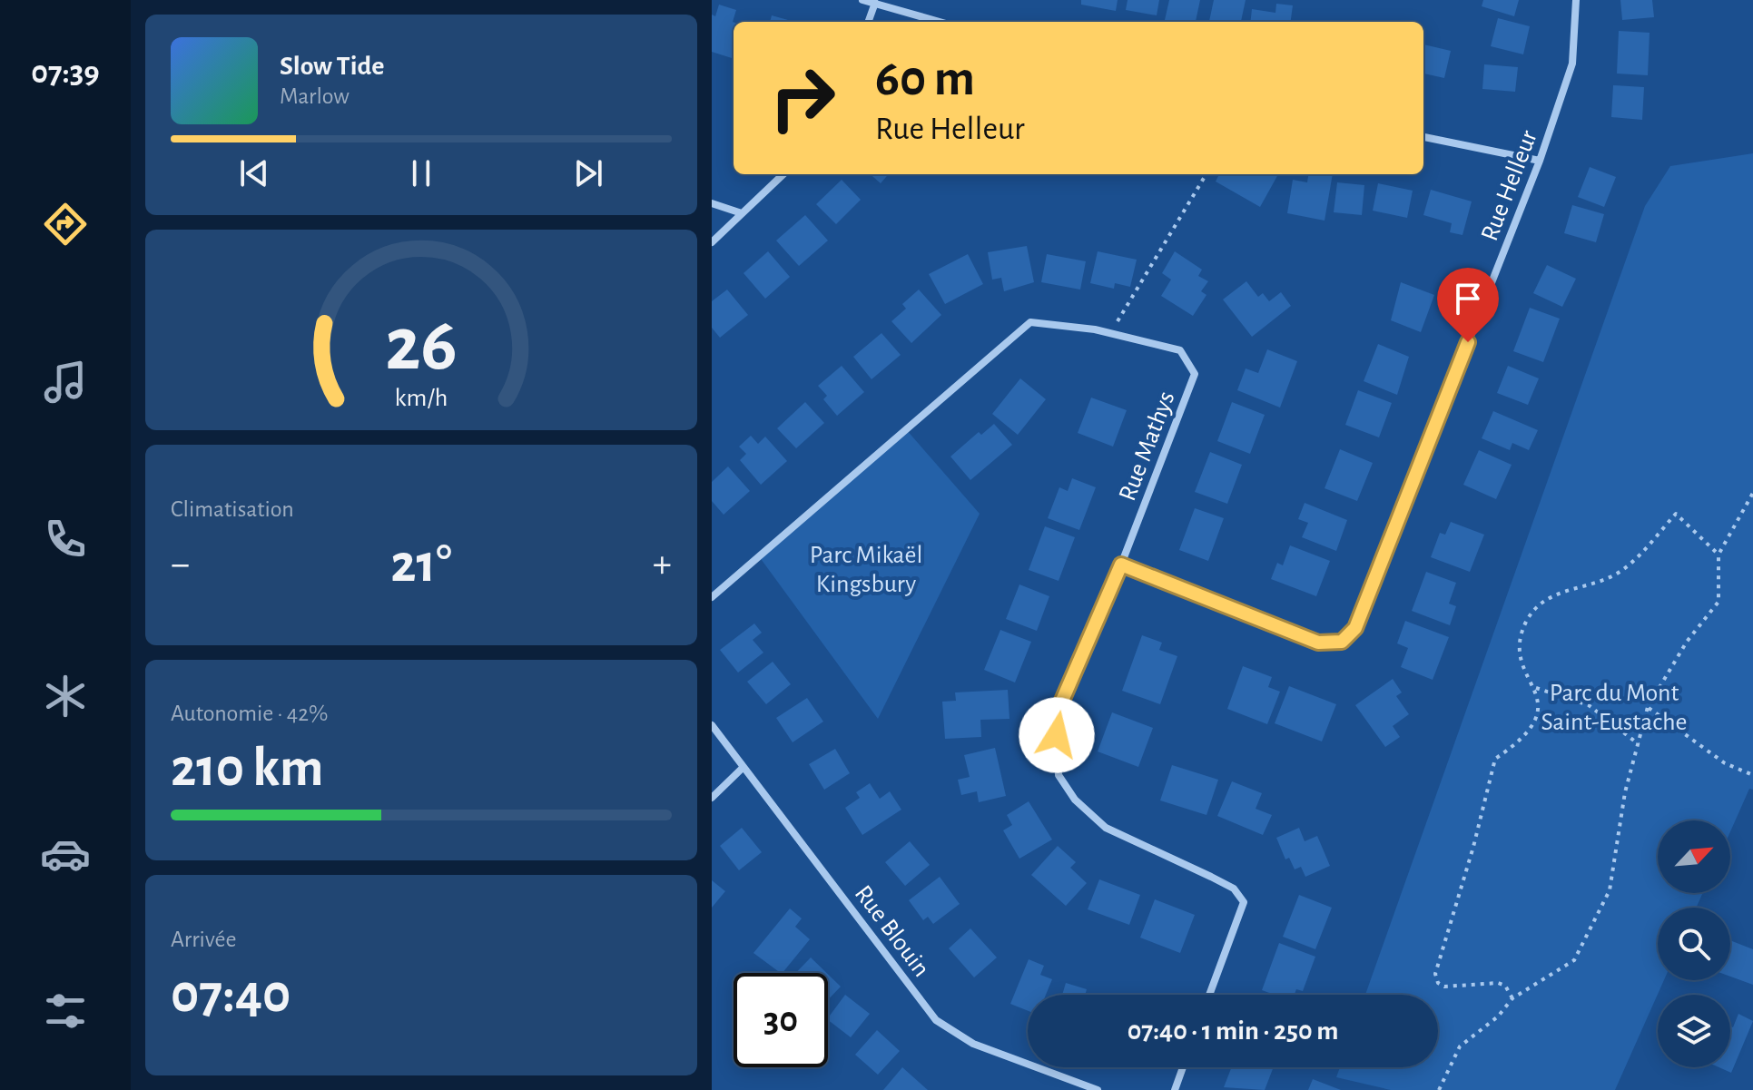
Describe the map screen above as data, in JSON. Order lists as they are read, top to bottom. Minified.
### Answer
{"streets":{"street":["Rue Helleur","Rue Mathys","Rue Blouin"]},"crossings":[["Rue Helleur","Rue Mathys"]],"parks":["Parc Mikaël Kingsbury","Parc du Mont Saint-Eustache"],"north":"top right","page":{"tabs":"07:39","turn":["60 m","Rue Helleur"],"song":["Slow Tide","Marlow"],"tile":["Climatisation",["Autonomie · 42%","210 km"],["Arrivée","07:40"]],"heat":["−","21°","+"],"limit":"30","trip":"07:40 · 1 min · 250 m","gauge":["26","km/h"]}}
